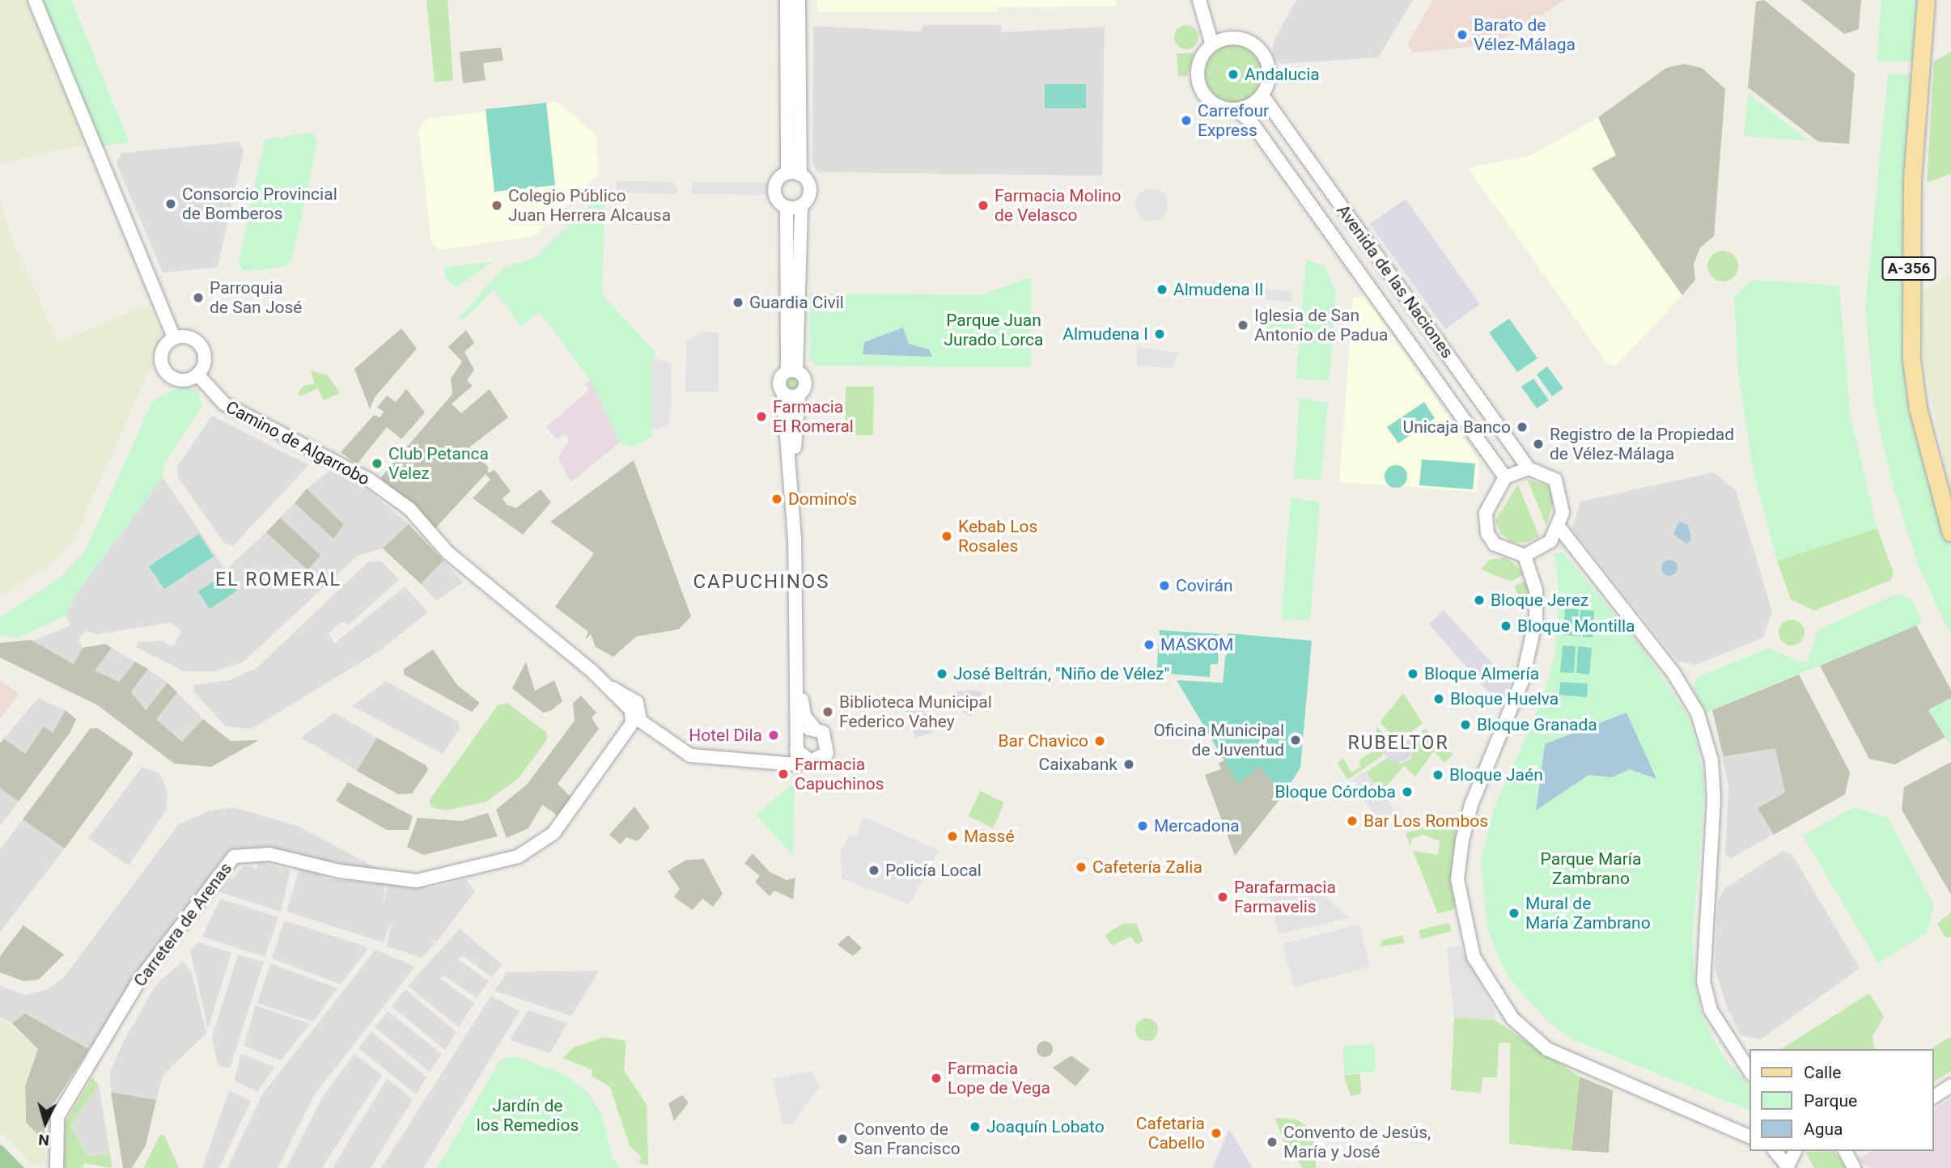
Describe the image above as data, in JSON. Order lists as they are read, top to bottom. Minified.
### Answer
{"streets":{"main road":["A-356"],"street":["Avenida de las Naciones","Camino de Algarrobo","Carretera de Arenas"]},"crossings":[["Camino de Algarrobo","Carretera de Arenas"]],"districts":["EL ROMERAL","CAPUCHINOS","RUBELTOR"],"parks":["Parque Juan Jurado Lorca","Parque María Zambrano","Jardín de los Remedios"],"places":["Barato de Vélez-Málaga","Andalucia","Carrefour Express","Consorcio Provincial de Bomberos","Colegio Público Juan Herrera Alcausa","Farmacia Molino de Velasco","Almudena II","Parroquia de San José","Guardia Civil","Iglesia de San Antonio de Padua","Almudena I","Farmacia El Romeral","Unicaja Banco","Registro de la Propiedad de Vélez-Málaga","Club Petanca Velez","Domino's","Kebab Los Rosales","Covirán","Bloque Jerez","Bloque Montilla","MASKOM","José Beltrán, \"Niño de Vélez\"","Bloque Almería","Bloque Huelva","Biblioteca Municipal Federico Vahey","Bloque Granada","Hotel Dila","Oficina Municipal de Juventud","Bar Chavico","Caixabank","Farmacia Capuchinos","Bloque Jaén","Bloque Córdoba","Bar Los Rombos","Mercadona","Massé","Cafetería Zalia","Policía Local","Parafarmacia Farmavelis","Mural de María Zambrano","Farmacia Lope de Vega","Joaquín Lobato","Cafetaria Cabello","Convento de San Francisco","Convento de Jesús, María y José"],"legend":["Calle","Parque","Agua"],"north":"bottom"}
